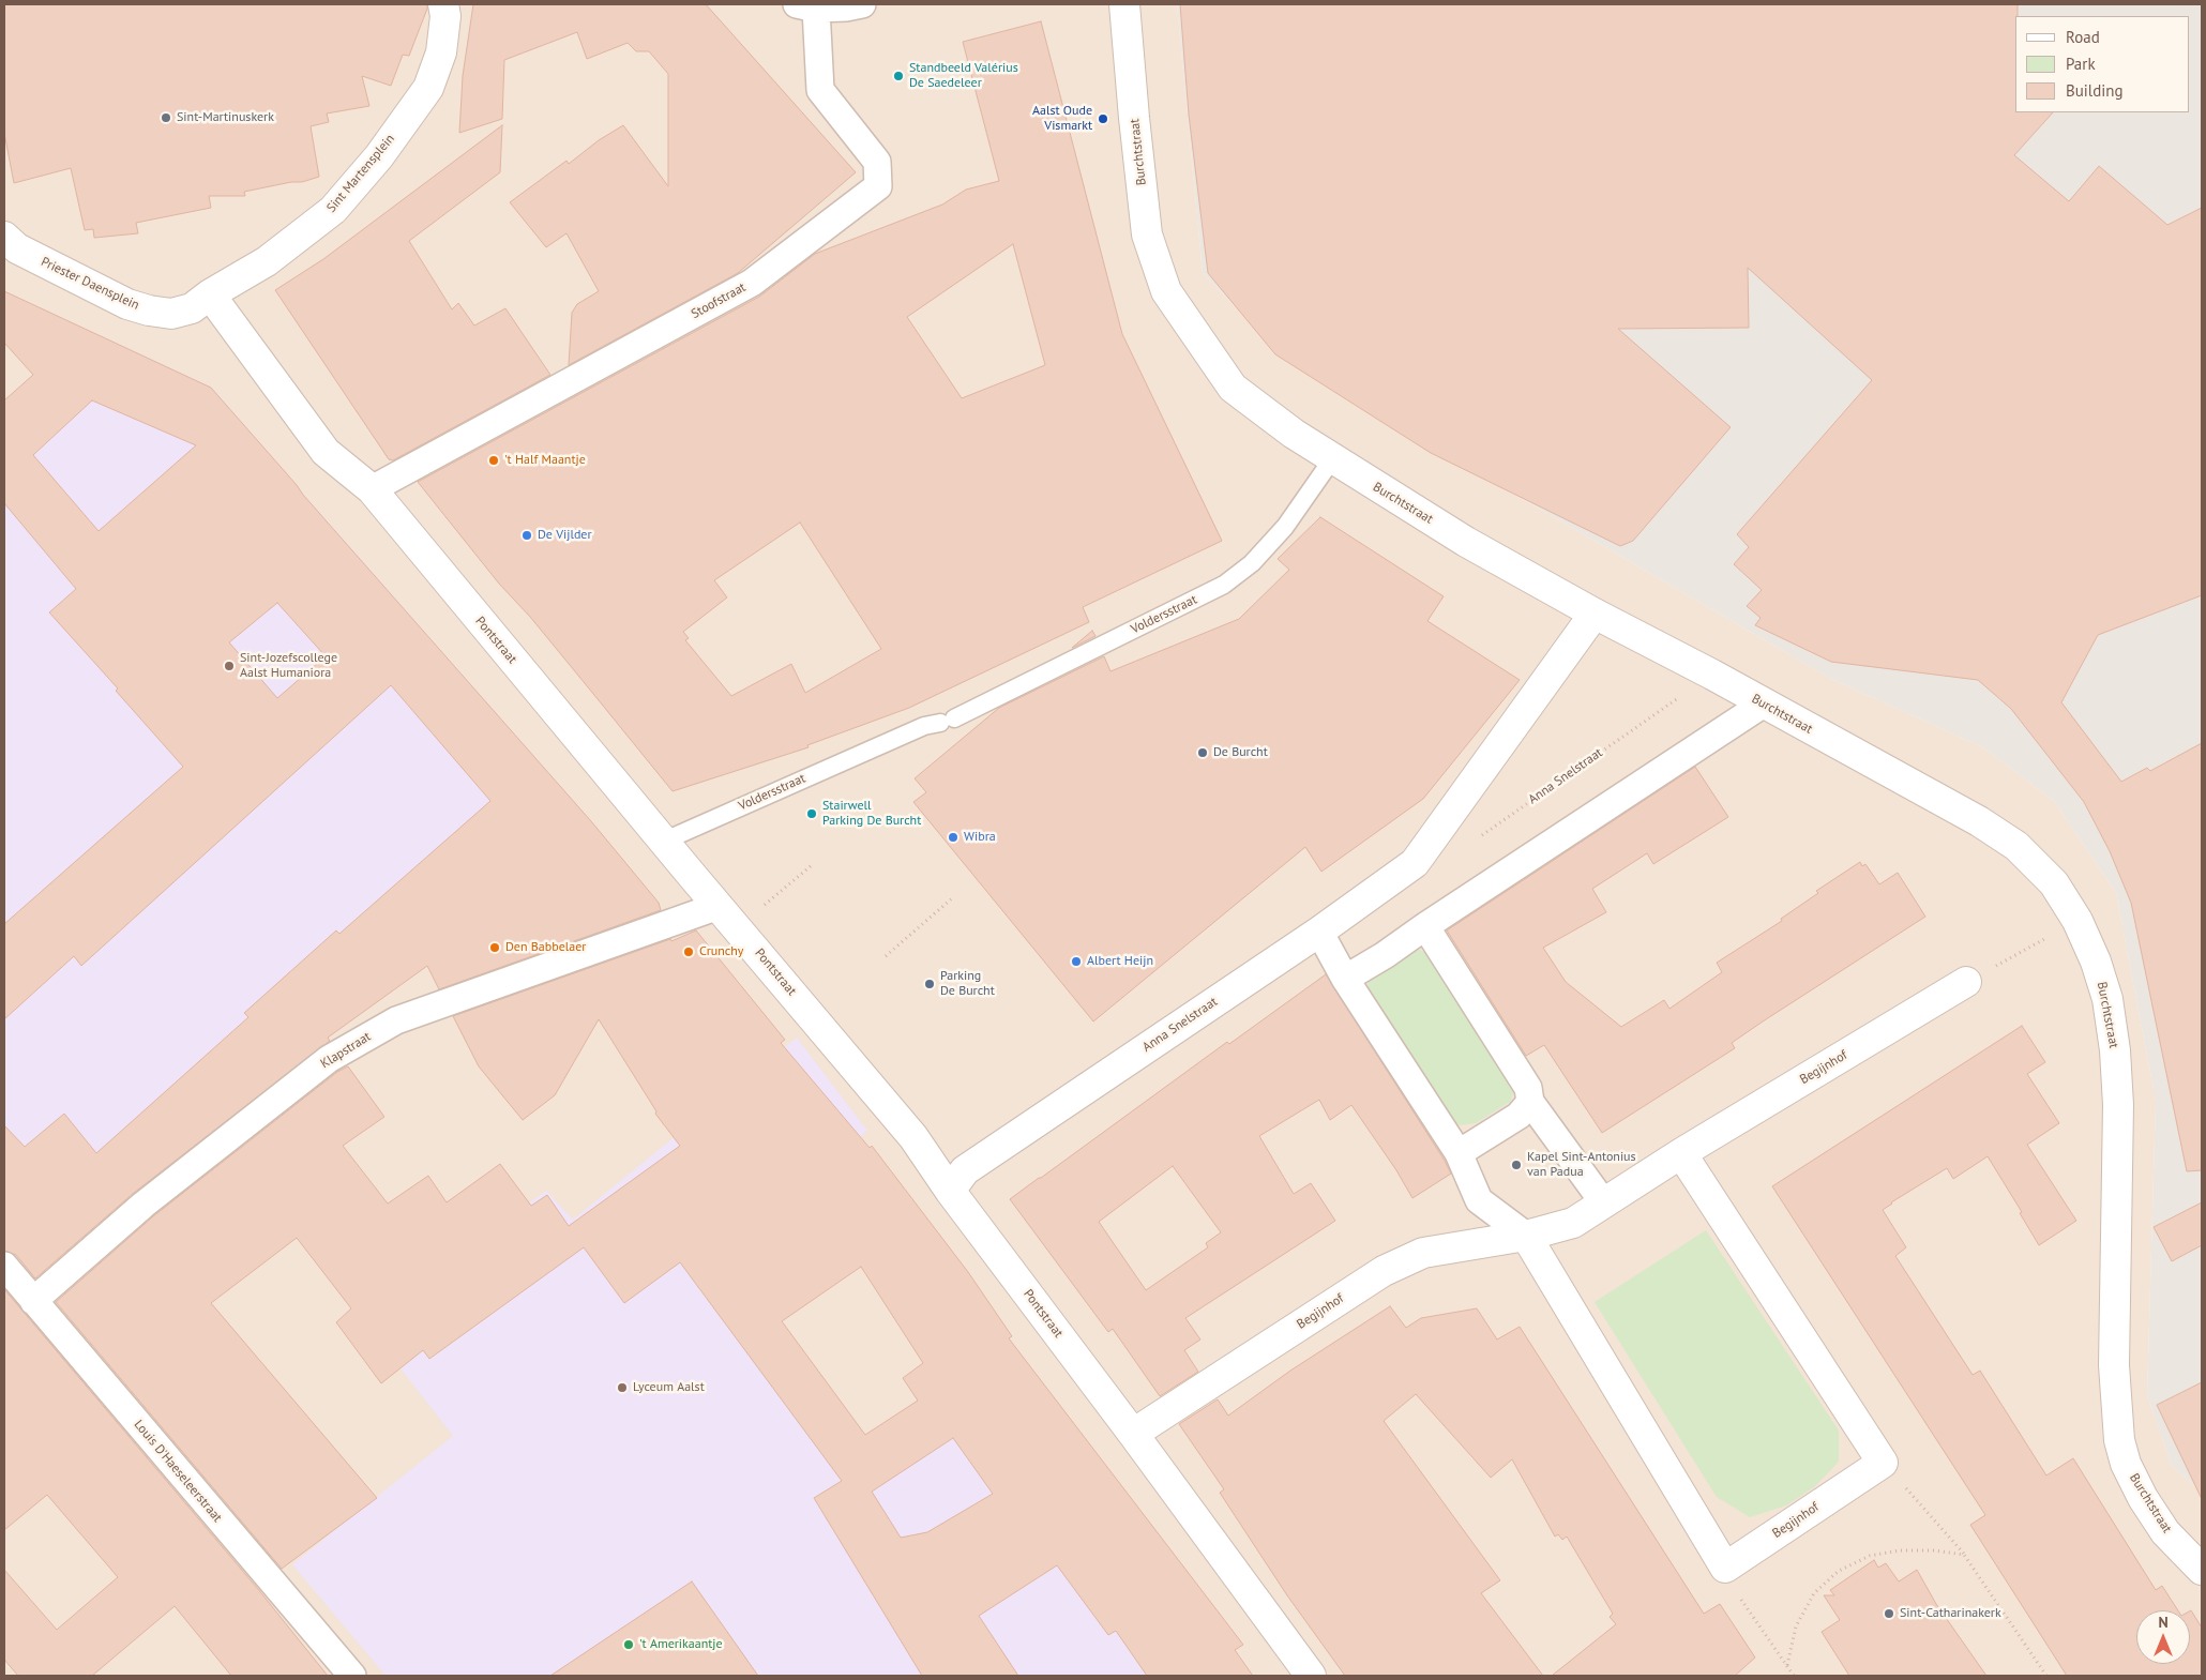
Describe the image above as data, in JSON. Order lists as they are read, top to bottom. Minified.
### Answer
{"streets":{"street":["Burchtstraat","Sint Martensplein","Priester Daensplein","Stoofstraat","Pontstraat","Anna Snelstraat","Klapstraat","Begijnhof","Louis D'Haeseleerstraat"],"lane":["Voldersstraat"]},"crossings":[["Burchtstraat","Voldersstraat"],["Burchtstraat","Anna Snelstraat"],["Sint Martensplein","Priester Daensplein"],["Sint Martensplein","Pontstraat"],["Priester Daensplein","Pontstraat"],["Stoofstraat","Pontstraat"],["Voldersstraat","Pontstraat"],["Pontstraat","Anna Snelstraat"],["Pontstraat","Klapstraat"],["Pontstraat","Begijnhof"],["Anna Snelstraat","Begijnhof"],["Klapstraat","Louis D'Haeseleerstraat"]],"places":["Standbeeld Valérius De Saedeleer","Sint-Martinuskerk","Aalst Oude Vismarkt","'t Half Maantje","De Vijlder","Sint-Jozefscollege Aalst Humaniora","De Burcht","Stairwell Parking De Burcht","Wibra","Den Babbelaer","Crunchy","Albert Heijn","Parking De Burcht","Kapel Sint-Antonius van Padua","Lyceum Aalst","Sint-Catharinakerk","'t Amerikaantje"],"legend":["Road","Park","Building"],"north":"top"}
